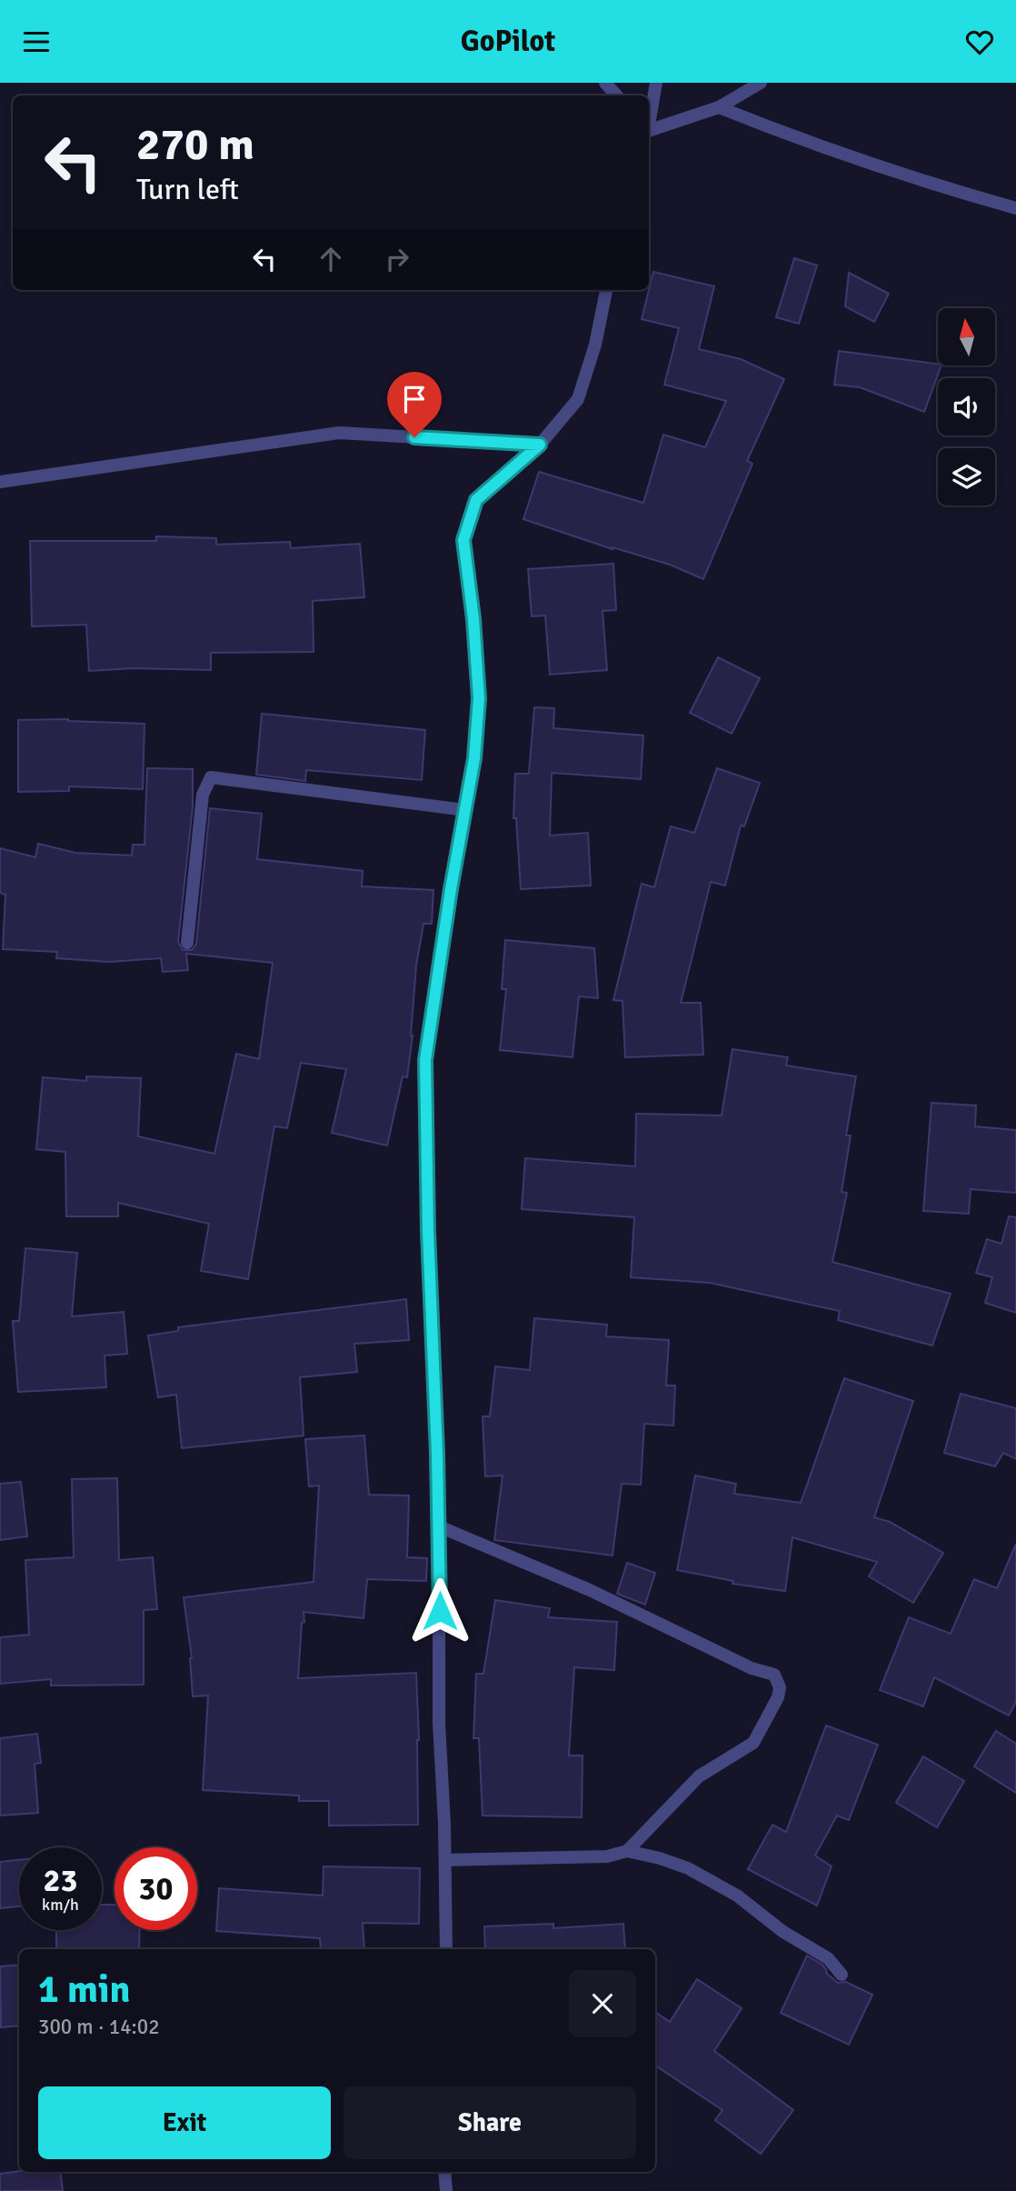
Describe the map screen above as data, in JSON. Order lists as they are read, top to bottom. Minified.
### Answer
{"north":"top","page":{"header":"GoPilot","turn":["270 m","Turn left"],"speed":"23 km/h","limit":"30","heading":["1 min","300 m · 14:02"],"buttons":["Exit","Share"]}}
